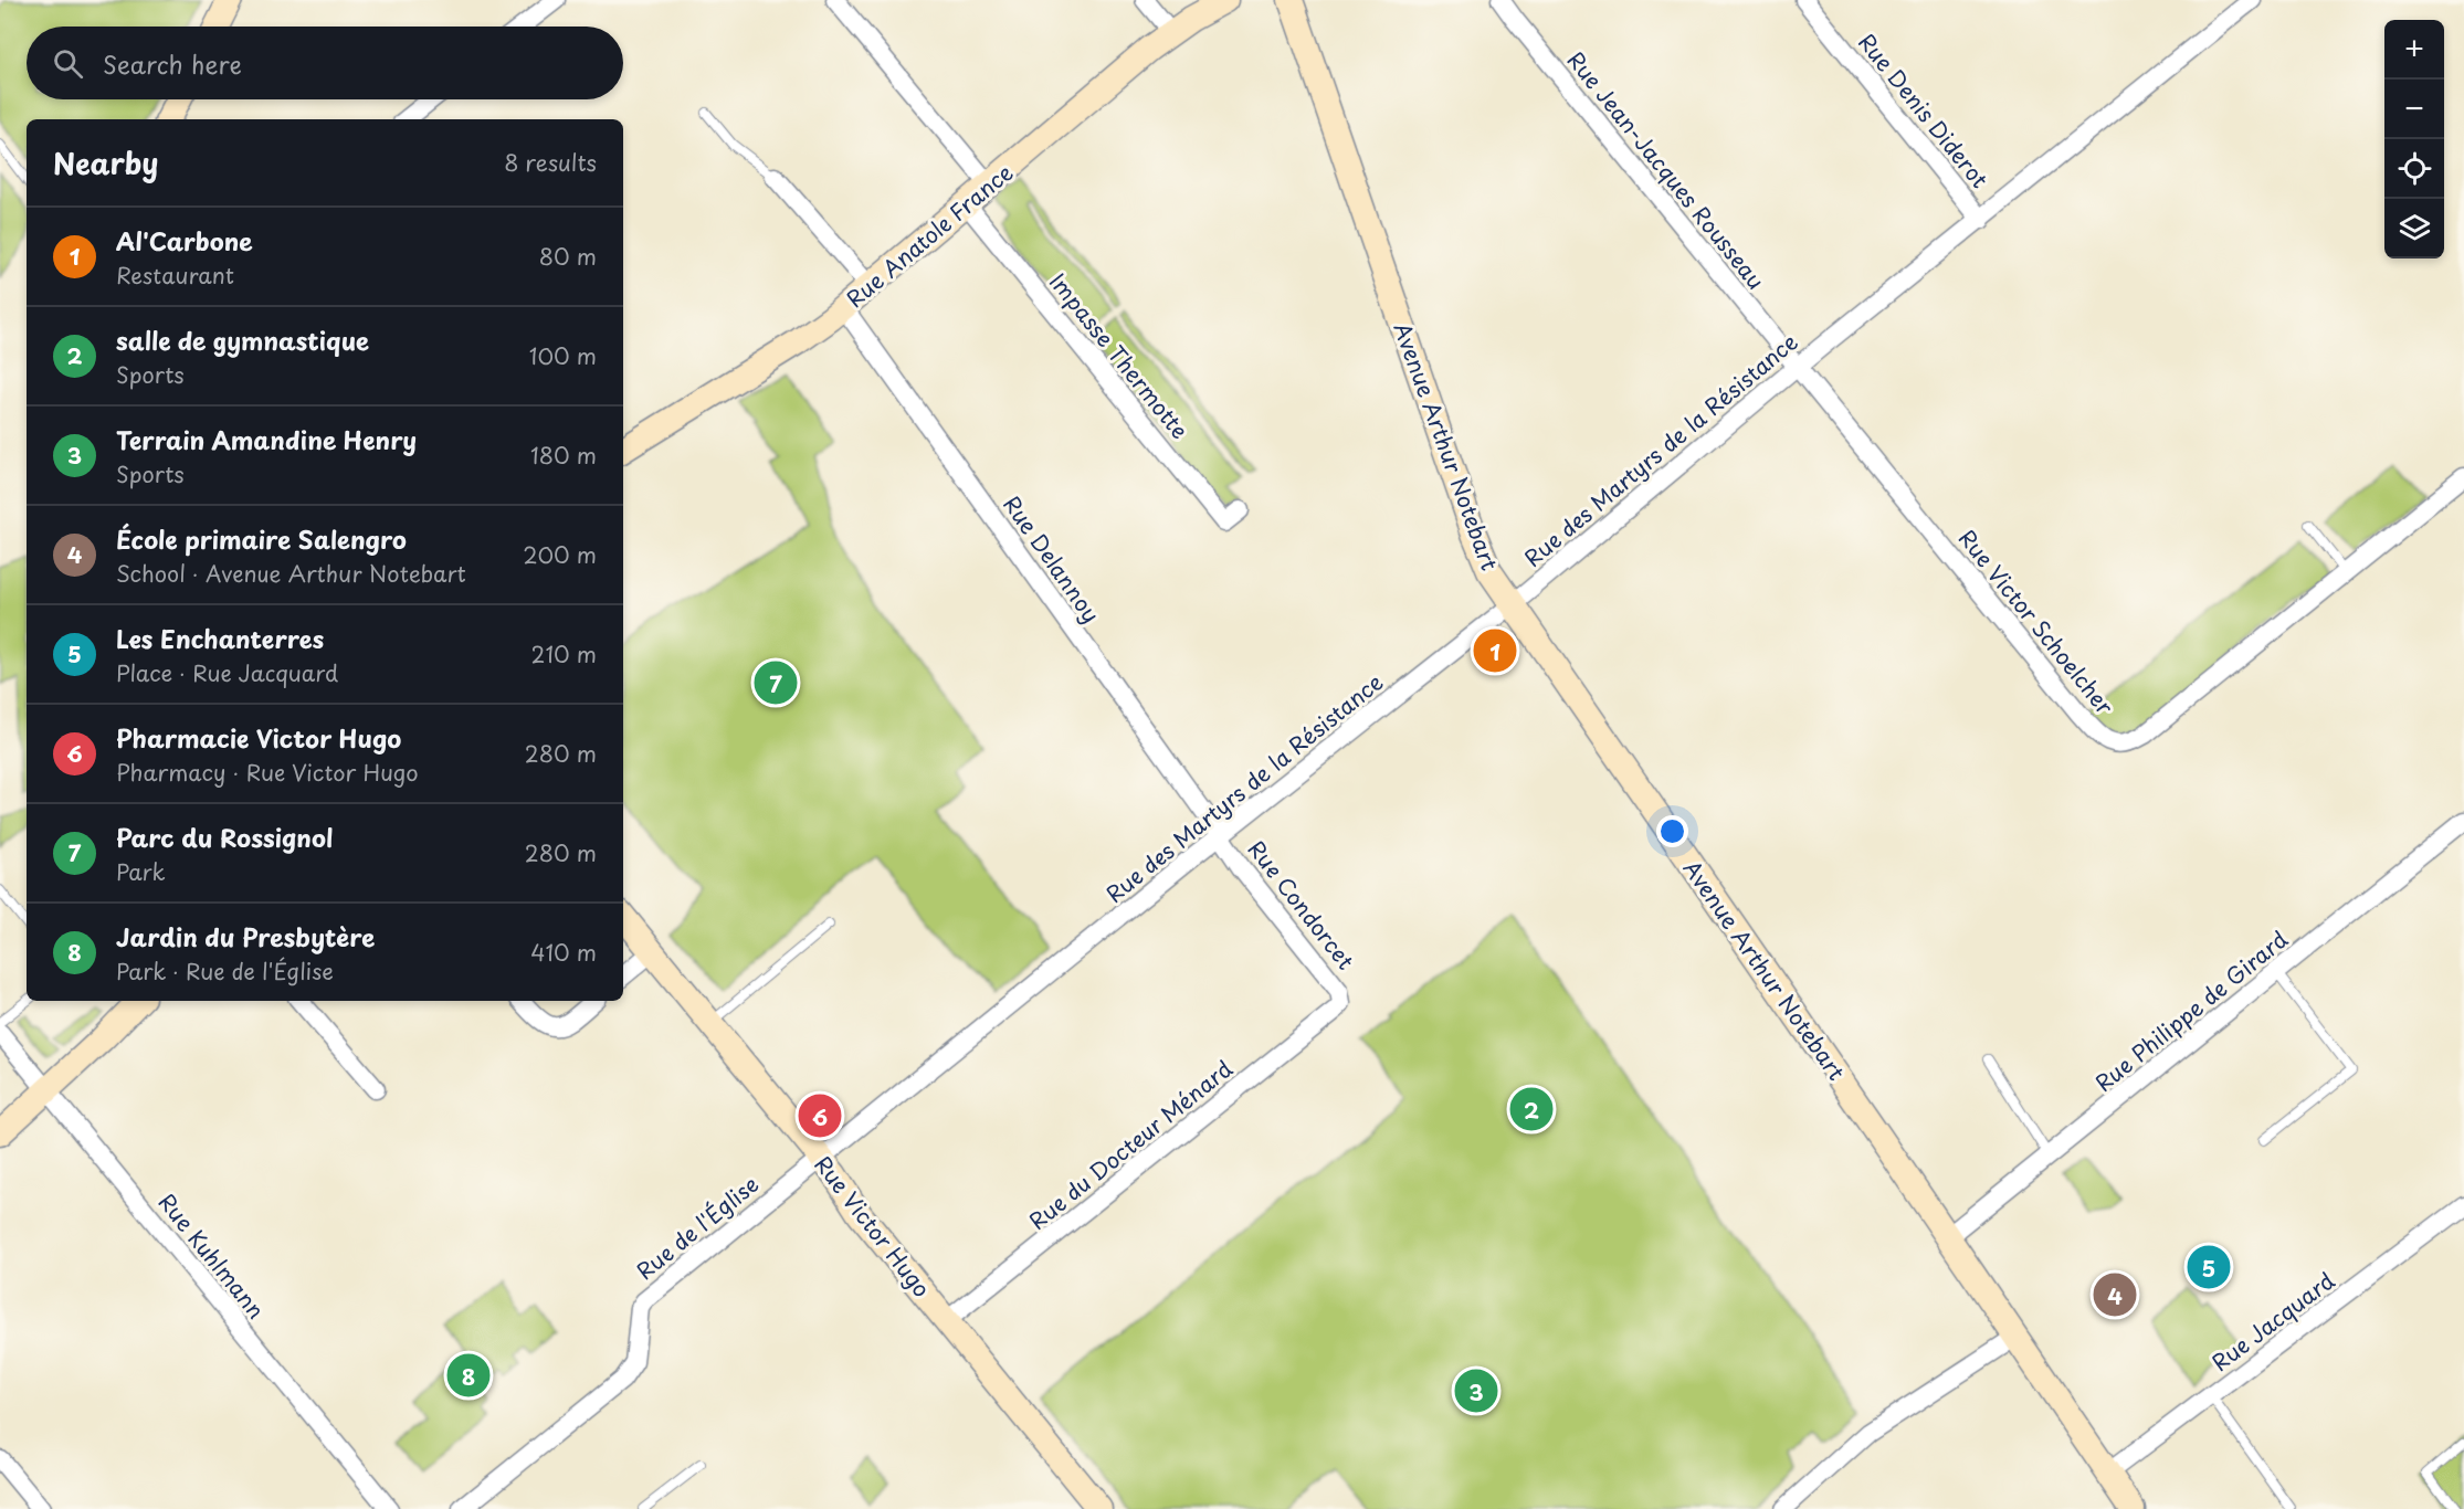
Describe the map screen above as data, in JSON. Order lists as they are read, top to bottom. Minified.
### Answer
{"streets":{"street":["Rue Denis Diderot","Rue Jean-Jacques Rousseau","Rue Anatole France","Impasse Thermotte","Avenue Arthur Notebart","Rue des Martyrs de la Résistance","Rue Delannoy","Rue Victor Schoelcher","Rue Condorcet","Rue Philippe de Girard","Rue du Docteur Ménard","Rue Victor Hugo","Rue de l'Église","Rue Kuhlmann","Rue Jacquard"]},"crossings":[["Rue Denis Diderot","Rue des Martyrs de la Résistance"],["Rue Jean-Jacques Rousseau","Rue des Martyrs de la Résistance"],["Rue Jean-Jacques Rousseau","Rue Victor Schoelcher"],["Rue Anatole France","Impasse Thermotte"],["Rue Anatole France","Rue Delannoy"],["Avenue Arthur Notebart","Rue des Martyrs de la Résistance"],["Avenue Arthur Notebart","Rue Philippe de Girard"],["Avenue Arthur Notebart","Rue Jacquard"],["Rue des Martyrs de la Résistance","Rue Delannoy"],["Rue des Martyrs de la Résistance","Rue Victor Schoelcher"],["Rue des Martyrs de la Résistance","Rue Condorcet"],["Rue des Martyrs de la Résistance","Rue Victor Hugo"],["Rue des Martyrs de la Résistance","Rue de l'Église"],["Rue Delannoy","Rue Condorcet"],["Rue Condorcet","Rue du Docteur Ménard"],["Rue du Docteur Ménard","Rue Victor Hugo"],["Rue Victor Hugo","Rue de l'Église"]],"page":{"map_buttons":["+","−"],"search":"Search here","heading":["Nearby","8 results"],"list":[{"mark":"1","name":"Al'Carbone","note":"Restaurant","value":"80 m"},{"mark":"2","name":"salle de gymnastique","note":"Sports","value":"100 m"},{"mark":"3","name":"Terrain Amandine Henry","note":"Sports","value":"180 m"},{"mark":"4","name":"École primaire Salengro","note":"School · Avenue Arthur Notebart","value":"200 m"},{"mark":"5","name":"Les Enchanterres","note":"Place · Rue Jacquard","value":"210 m"},{"mark":"6","name":"Pharmacie Victor Hugo","note":"Pharmacy · Rue Victor Hugo","value":"280 m"},{"mark":"7","name":"Parc du Rossignol","note":"Park","value":"280 m"},{"mark":"8","name":"Jardin du Presbytère","note":"Park · Rue de l'Église","value":"410 m"}],"pins":["1","7","2","6","5","4","8","3"]}}
